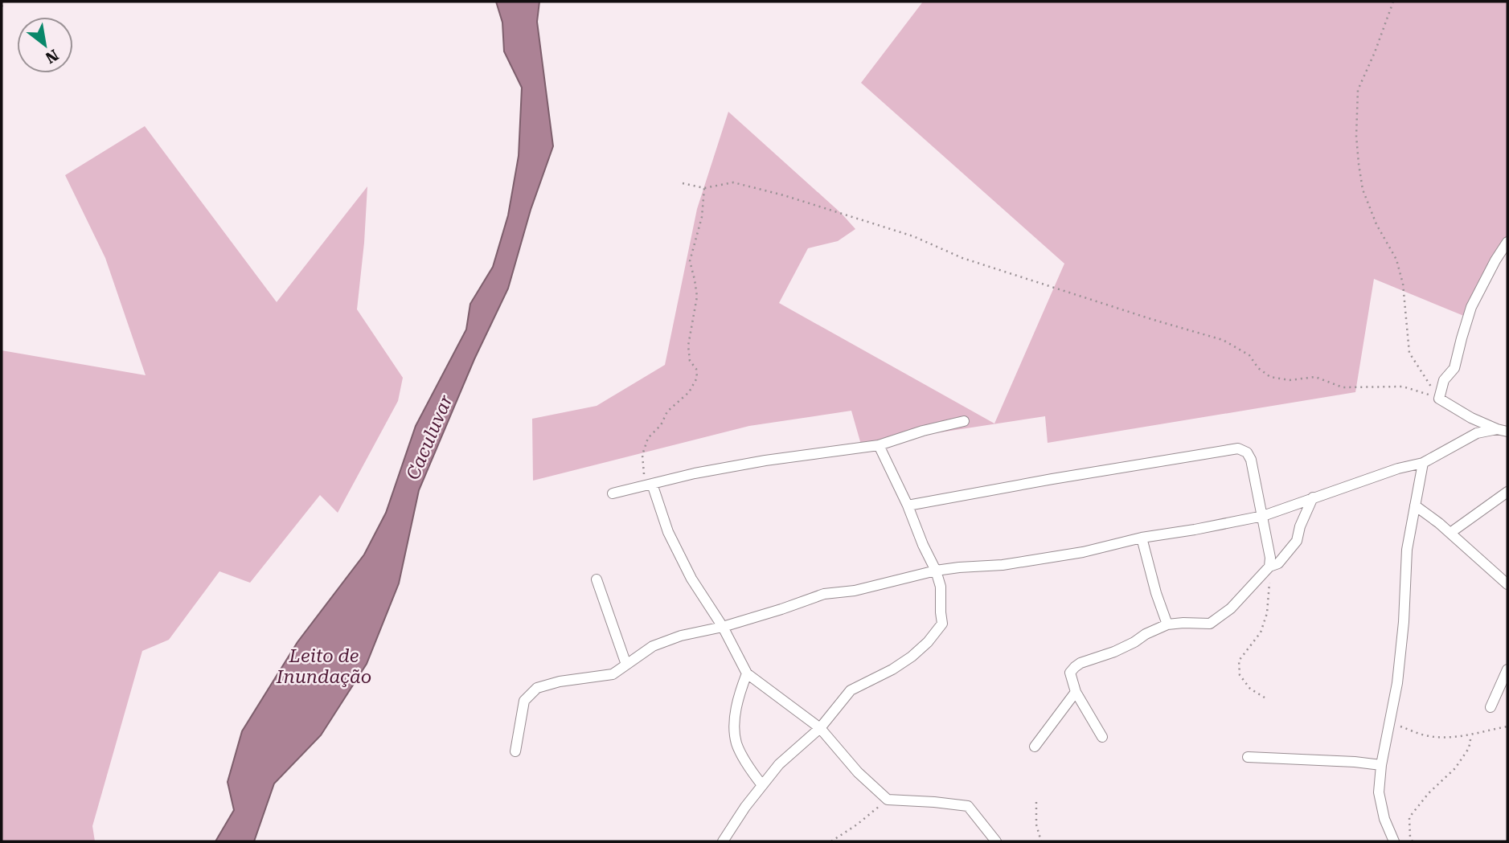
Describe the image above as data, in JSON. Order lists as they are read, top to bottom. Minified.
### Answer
{"water":["Caculuvar","Leito de Inundação"],"north":"bottom right"}
